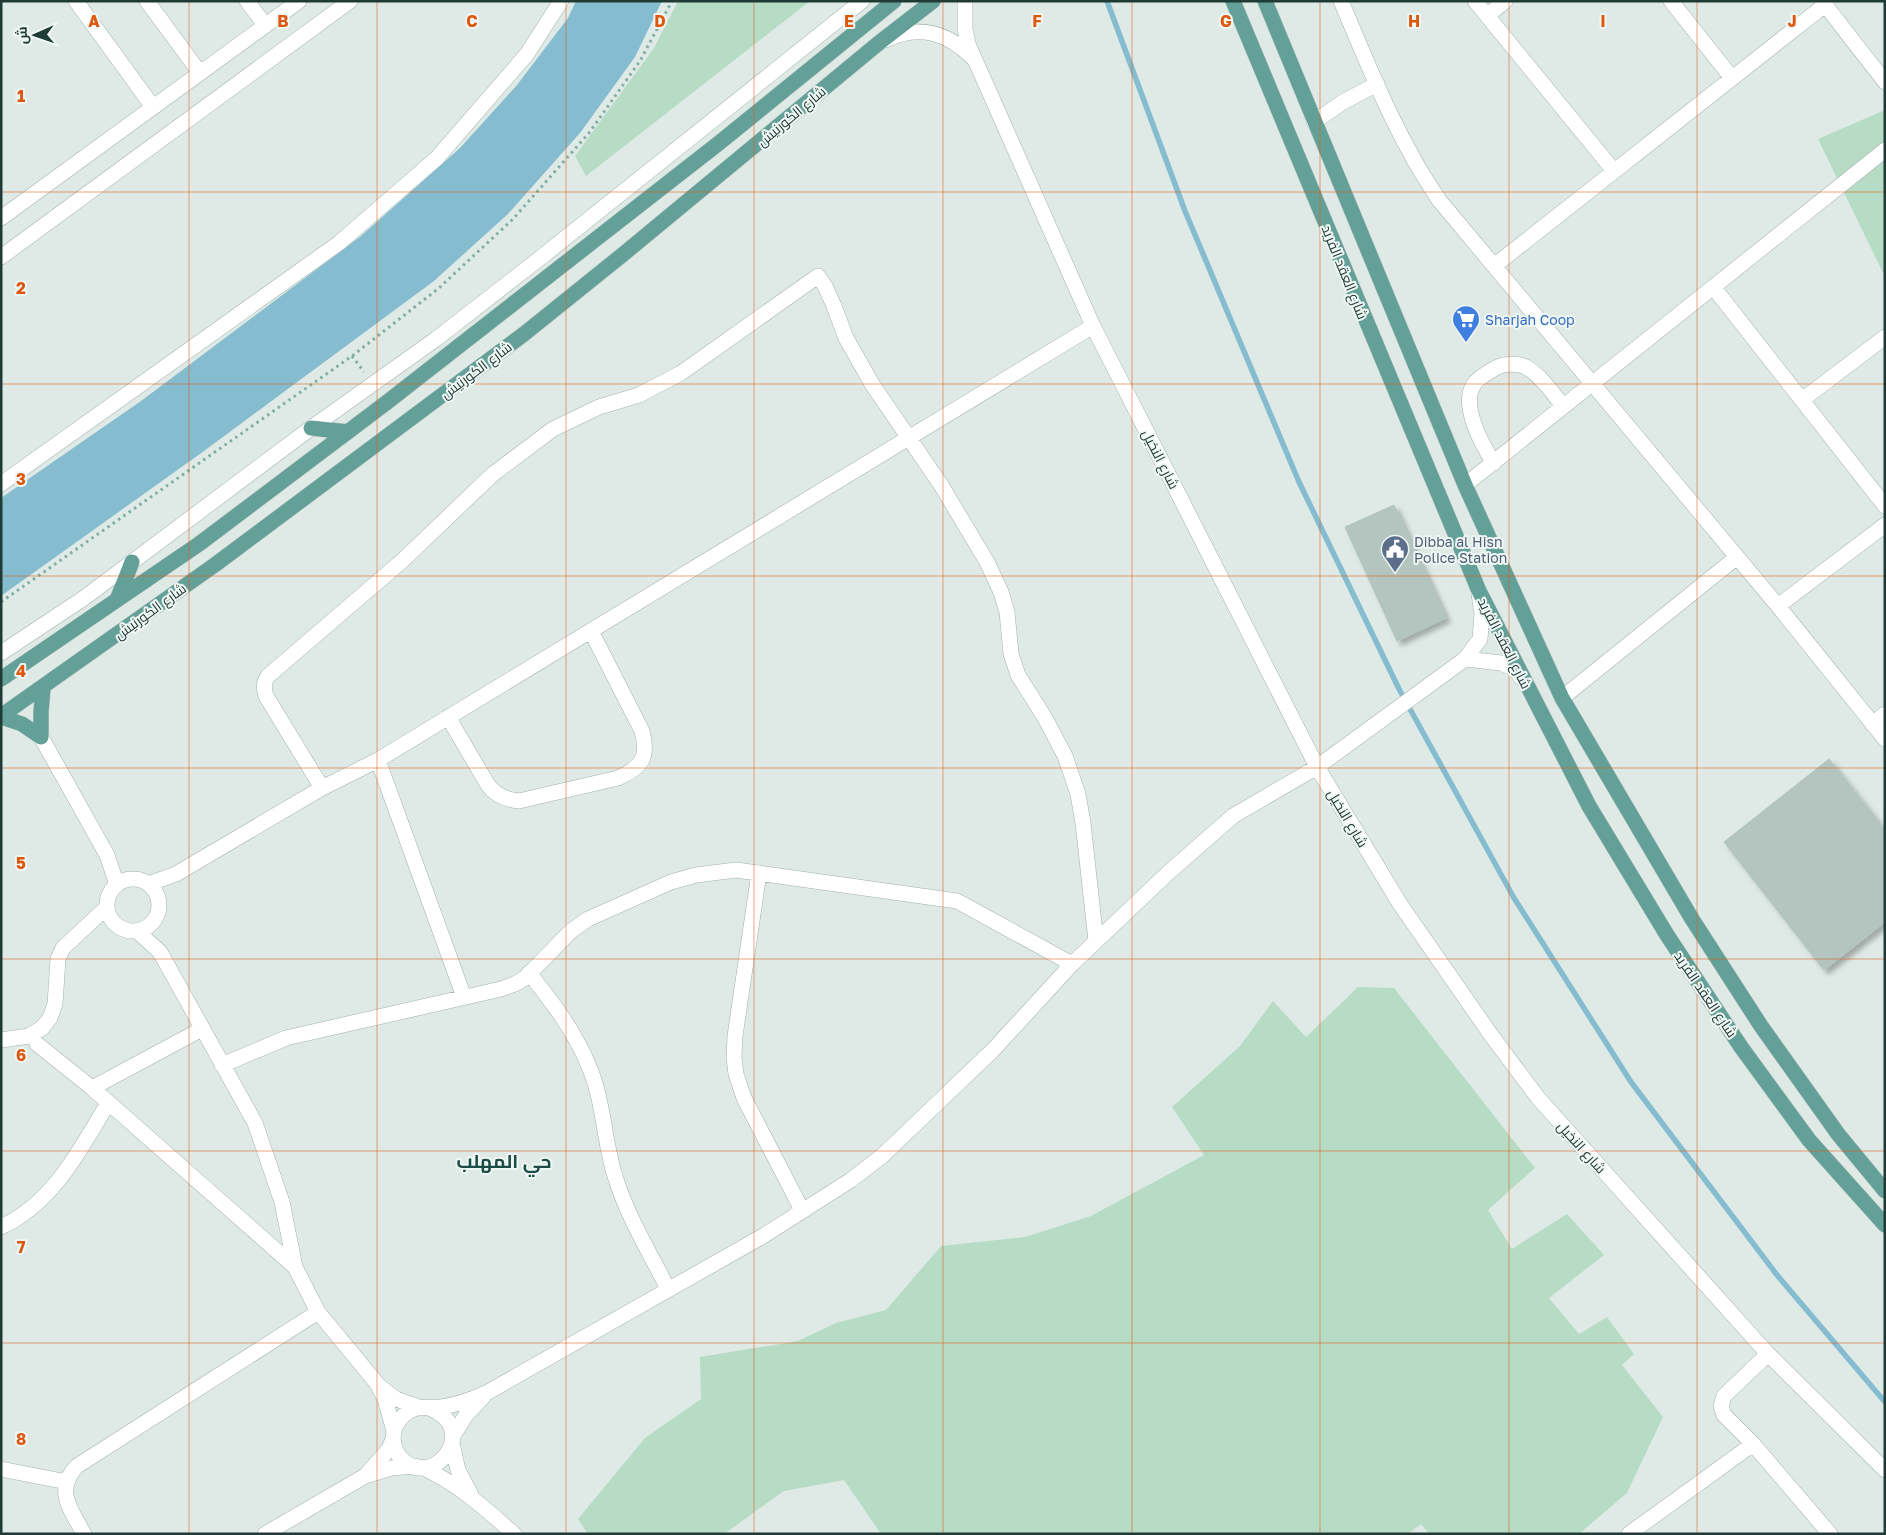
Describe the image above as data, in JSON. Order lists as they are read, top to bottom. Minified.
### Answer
{"streets":{"main road":["شارع الكورنيش","شارع العقد الفريد"],"street":["شارع النخيل"]},"crossings":[["شارع الكورنيش","شارع النخيل"]],"districts":["حي المهلب"],"places":{"supermarket":["Sharjah Coop"],"public building":["Dibba al Hisn Police Station"]},"north":"left","grid":{"columns":["A","B","C","D","E","F","G","H","I","J"],"rows":["1","2","3","4","5","6","7","8"]}}
